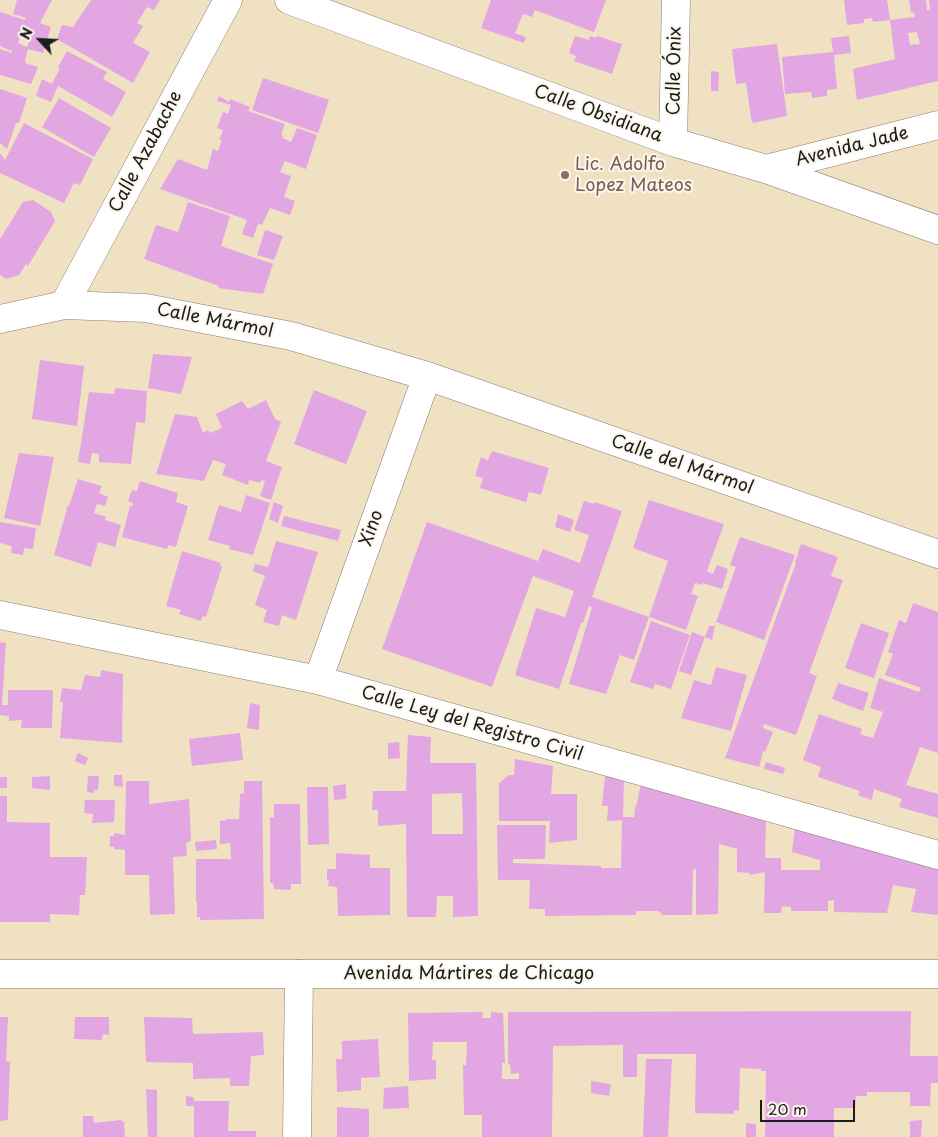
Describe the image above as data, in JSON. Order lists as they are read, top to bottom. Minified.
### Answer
{"streets":{"street":["Calle Ónix","Calle Obsidiana","Avenida Jade","Calle Azabache","Calle Mármol","Calle del Mármol","Xino","Calle Ley del Registro Civil","Avenida Mártires de Chicago"]},"crossings":[["Calle Ónix","Calle Obsidiana"],["Calle Obsidiana","Avenida Jade"],["Calle Azabache","Calle Mármol"],["Calle Mármol","Calle del Mármol"],["Calle Mármol","Xino"],["Calle del Mármol","Xino"],["Xino","Calle Ley del Registro Civil"]],"places":["Lic. Adolfo Lopez Mateos"],"scale_bar":"20 m","north":"top left"}
